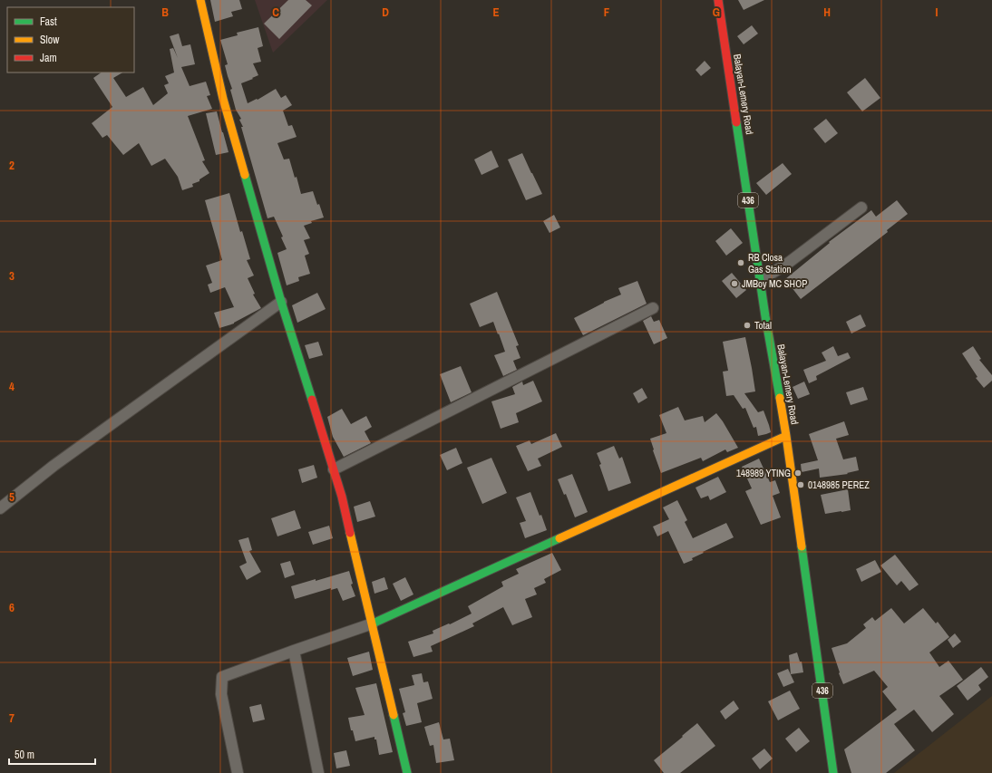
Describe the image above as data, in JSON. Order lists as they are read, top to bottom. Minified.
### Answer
{"streets":{"street":["Balayan-Lemery Road","436"]},"places":["RB Closa Gas Station","JMBoy MC SHOP","Total","148989 YTING","0148985 PEREZ"],"legend":["Fast","Slow","Jam"],"scale_bar":"50 m","grid":{"columns":["B","C","D","E","F","G","H","I"],"rows":["2","3","4","5","6","7"]}}
